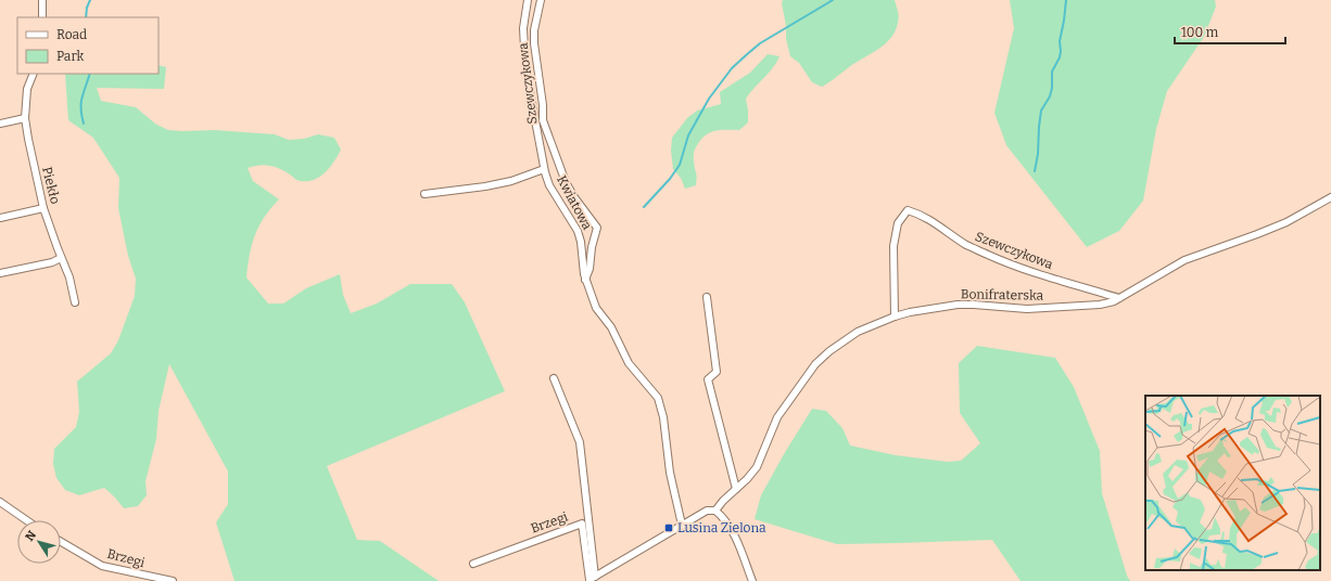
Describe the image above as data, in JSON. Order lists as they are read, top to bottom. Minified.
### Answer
{"streets":{"street":["Szewczykowa","Piekło","Kwiatowa","Bonifraterska","Brzegi"]},"crossings":[["Szewczykowa","Kwiatowa"],["Szewczykowa","Bonifraterska"]],"places":{"transit":["Lusina Zielona"]},"legend":["Road","Park"],"scale_bar":"100 m","north":"top left"}
